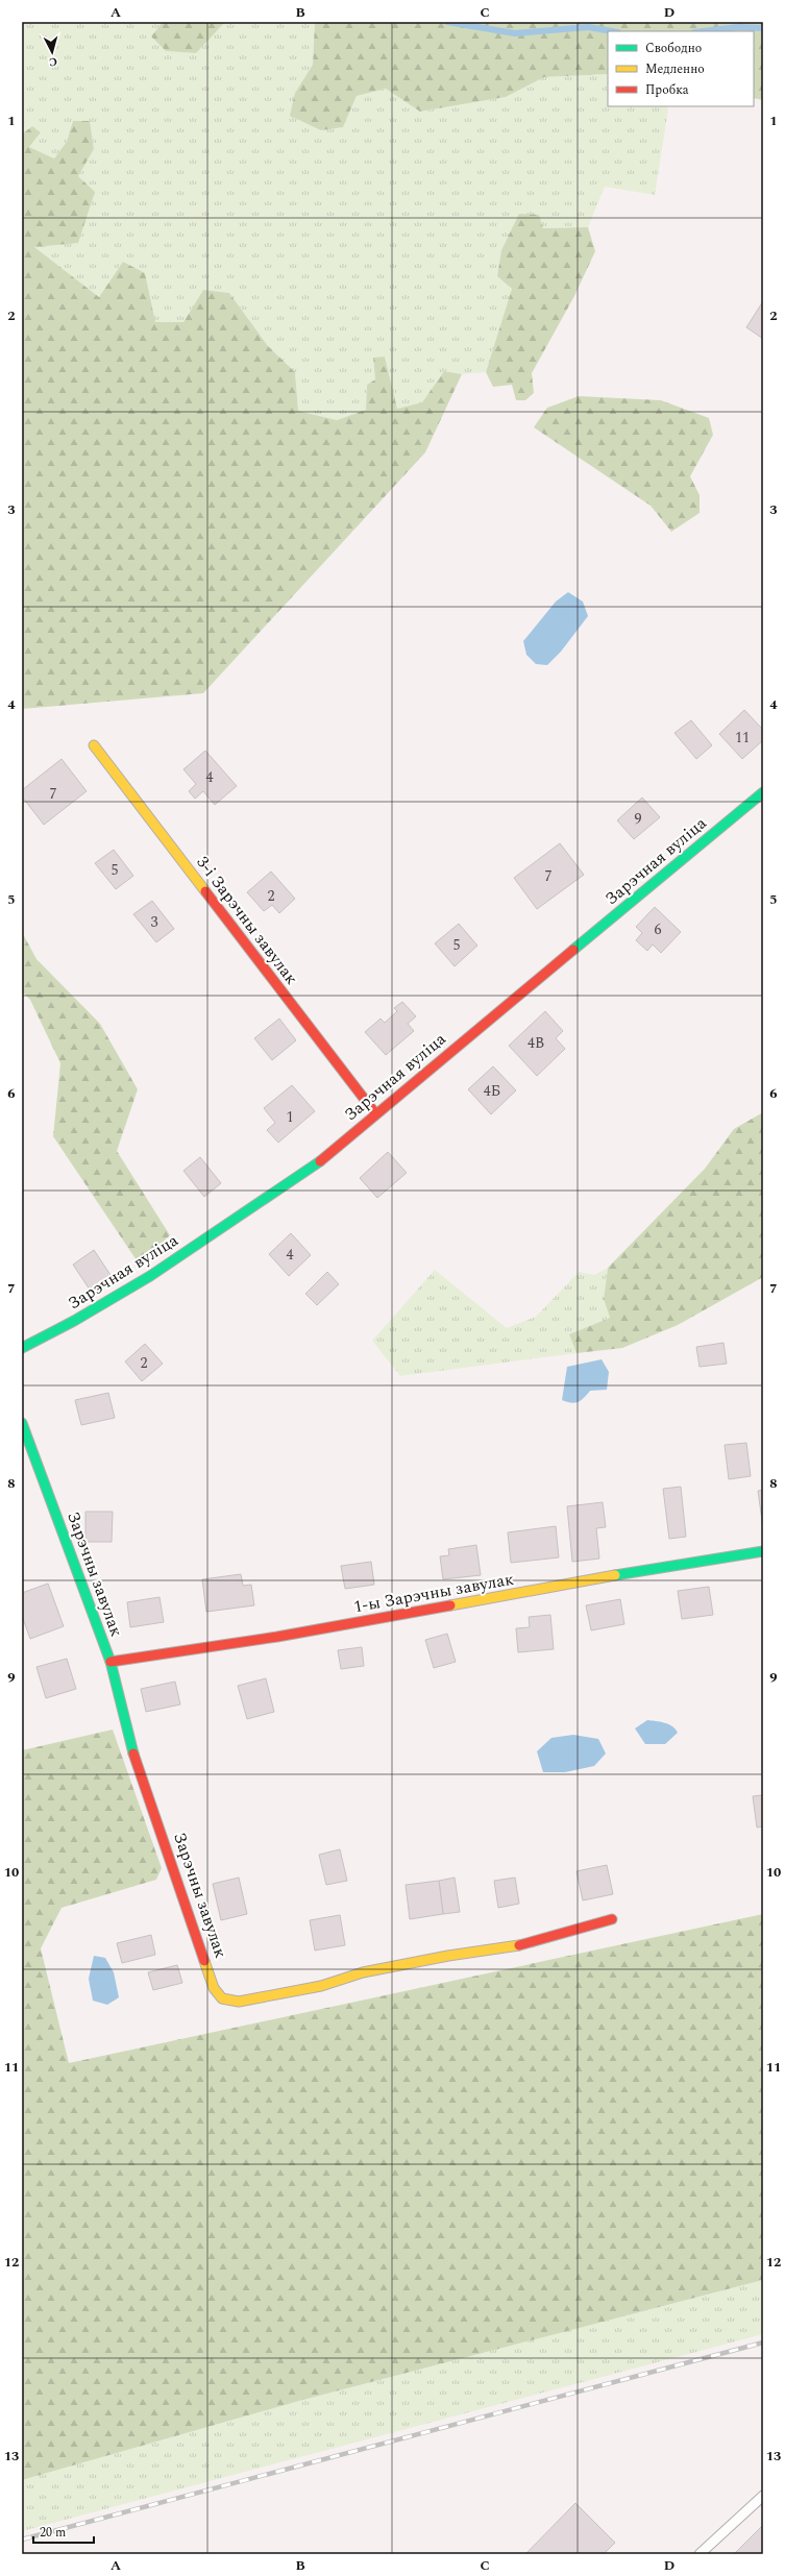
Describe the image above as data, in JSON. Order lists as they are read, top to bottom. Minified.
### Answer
{"streets":{"street":["Зарэчная вуліца","3-і Зарэчны завулак","Зарэчны завулак","1-ы Зарэчны завулак"]},"crossings":[["Зарэчная вуліца","3-і Зарэчны завулак"],["Зарэчны завулак","1-ы Зарэчны завулак"]],"house_numbers":["11","4","7","9","5","7","2","3","6","5","4В","4Б","1","4","2"],"legend":["Свободно","Медленно","Пробка"],"scale_bar":"20 m","north":"bottom","grid":{"columns":["A","B","C","D"],"rows":["1","2","3","4","5","6","7","8","9","10","11","12","13"]}}
